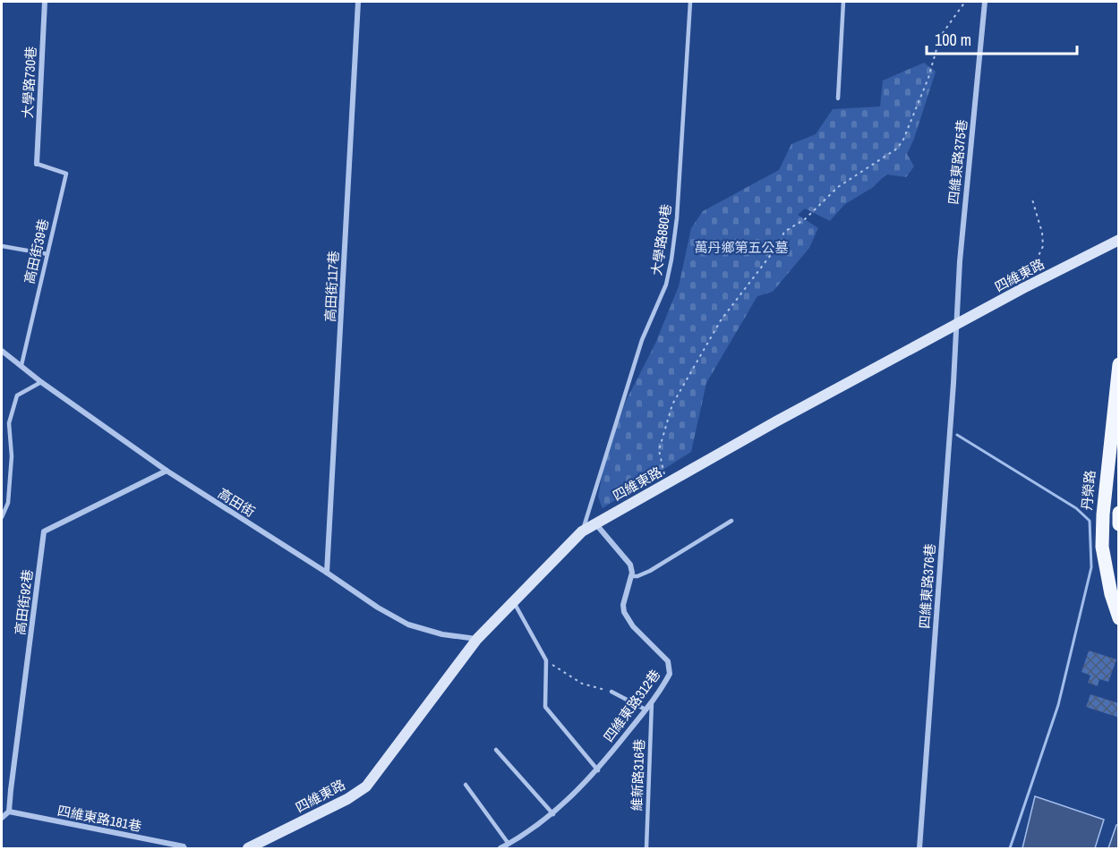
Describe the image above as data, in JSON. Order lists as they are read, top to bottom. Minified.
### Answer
{"streets":{"main road":["丹榮路"],"street":["大學路730巷","四維東路375巷","四維東路","高田街117巷","高田街","四維東路376巷","高田街92巷","四維東路312巷","四維東路181巷"],"lane":["大學路880巷","高田街39巷","維新路316巷"]},"crossings":[["大學路730巷","高田街39巷"],["四維東路375巷","四維東路"],["四維東路375巷","四維東路376巷"],["大學路880巷","四維東路"],["高田街39巷","高田街"],["四維東路","高田街"],["四維東路","四維東路376巷"],["高田街117巷","高田街"],["高田街","高田街92巷"],["高田街92巷","四維東路181巷"],["四維東路312巷","維新路316巷"]],"parks":["萬丹鄉第五公墓"],"scale_bar":"100 m"}
